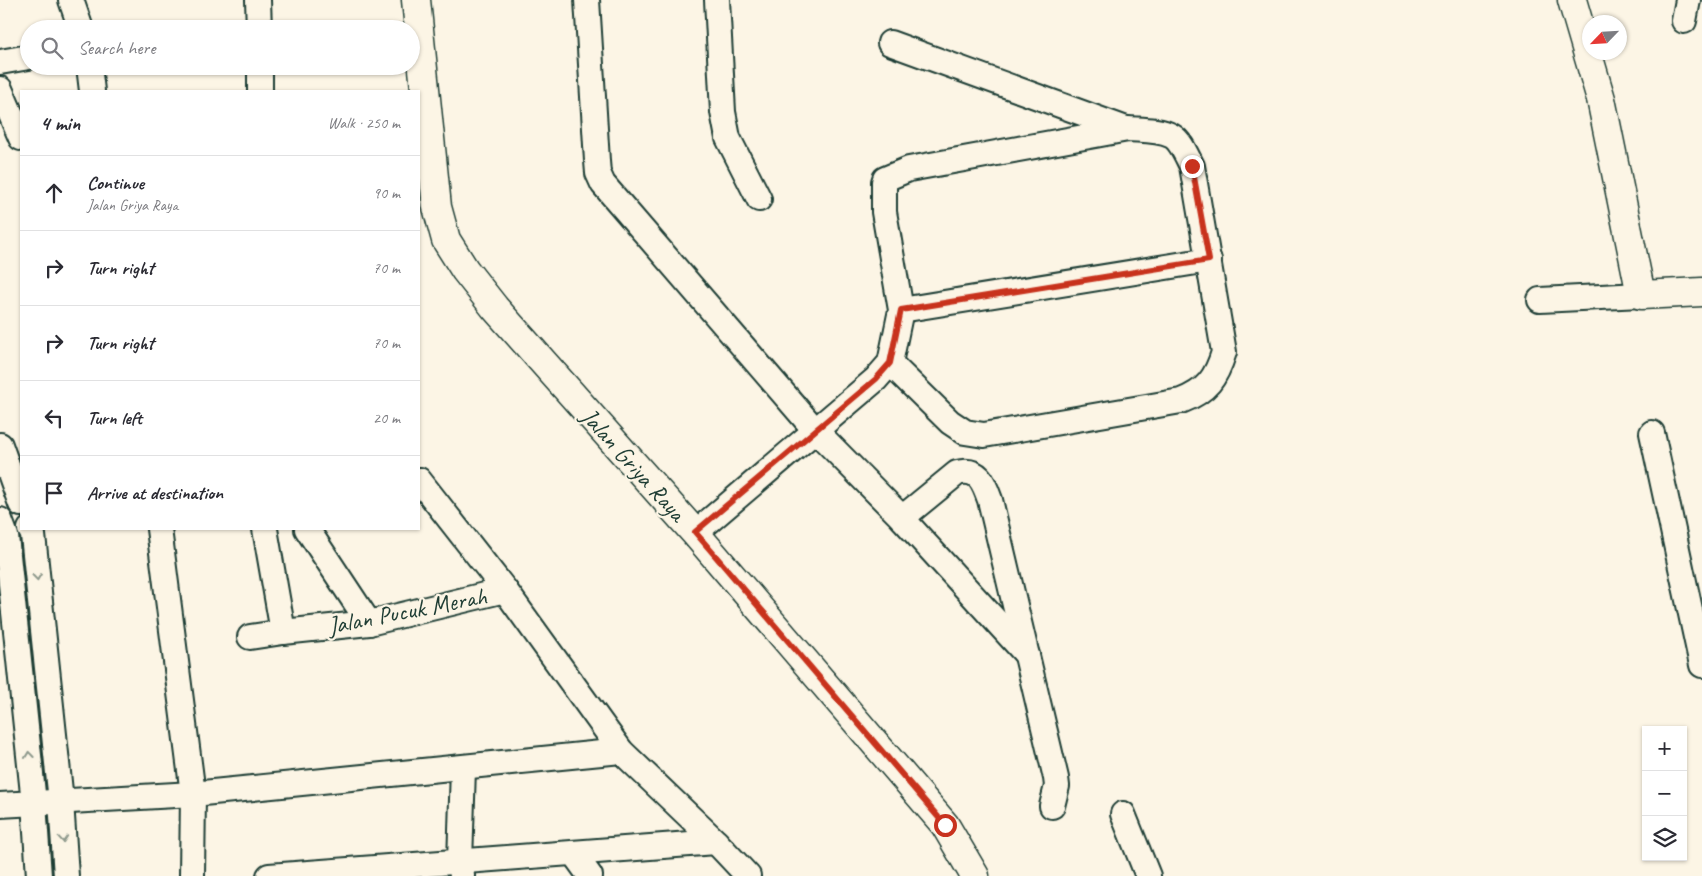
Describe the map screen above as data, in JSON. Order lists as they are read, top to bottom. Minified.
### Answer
{"streets":{"street":["Jalan Griya Raya","Jalan Pucuk Merah"]},"north":"bottom left","page":{"search":"Search here","heading":["4 min","Walk · 250 m"],"list":[["Continue","Jalan Griya Raya","90 m"],["Turn right","70 m"],["Turn right","70 m"],["Turn left","20 m"],"Arrive at destination"],"map_buttons":["+","−"]}}
